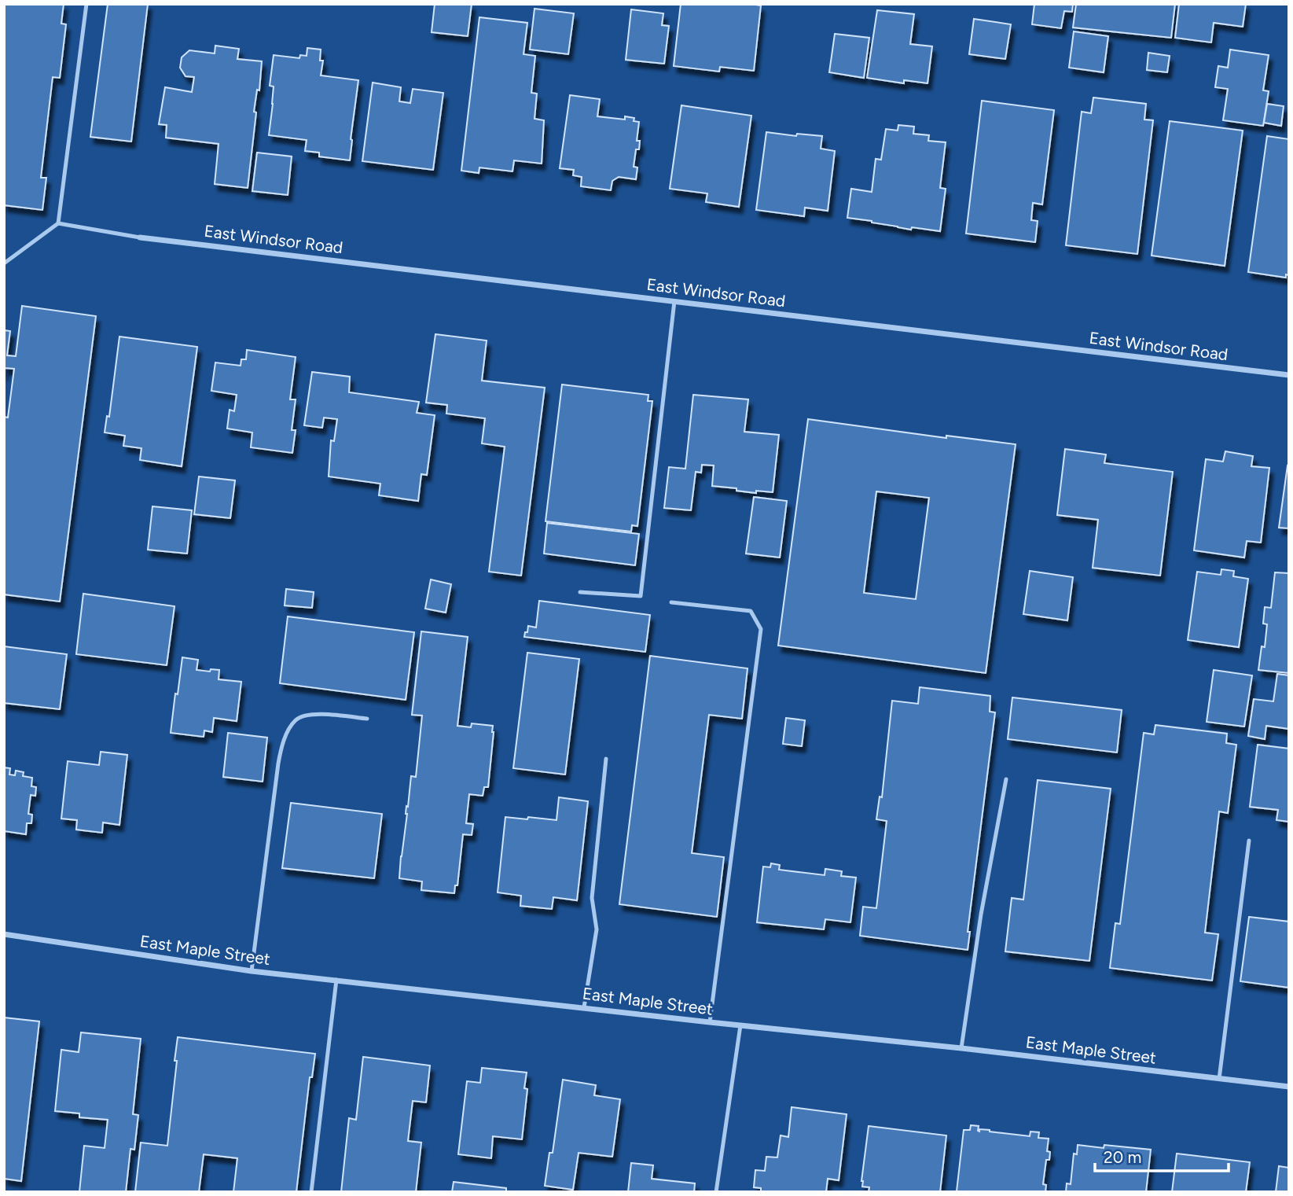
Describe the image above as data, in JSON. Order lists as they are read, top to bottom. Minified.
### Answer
{"streets":{"street":["East Windsor Road","East Maple Street"]},"scale_bar":"20 m"}
